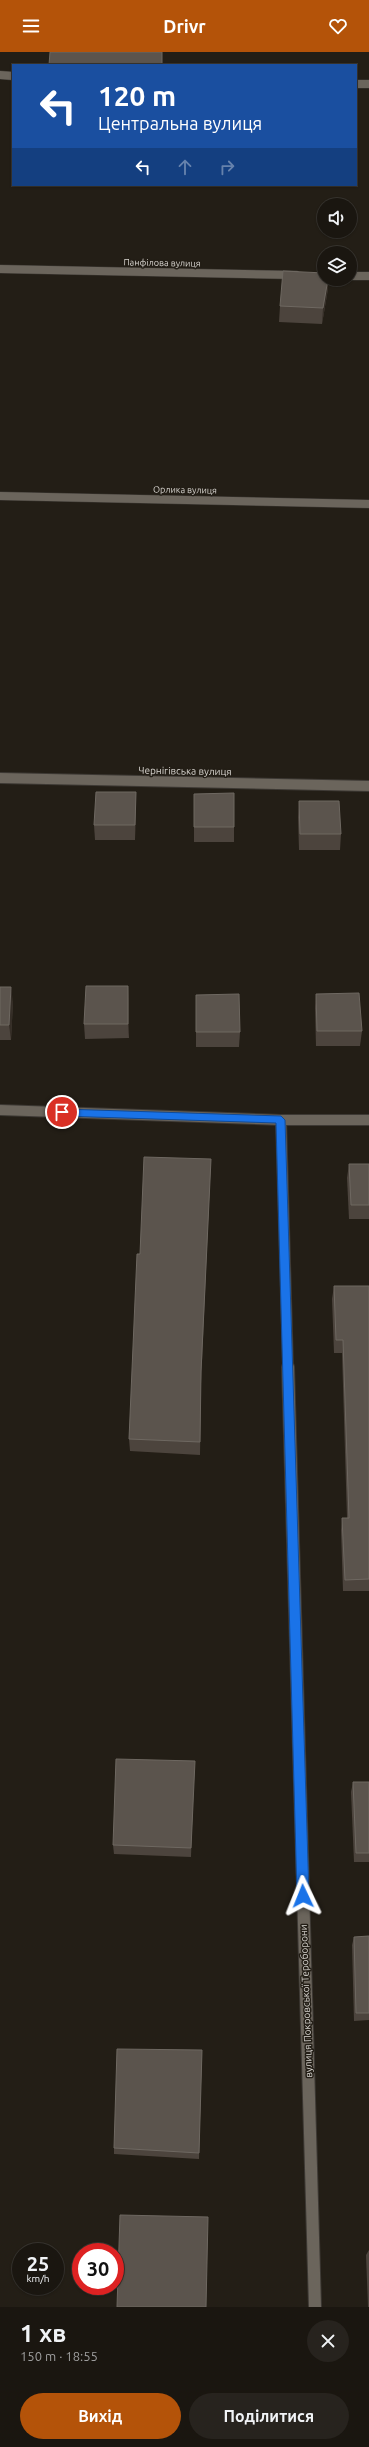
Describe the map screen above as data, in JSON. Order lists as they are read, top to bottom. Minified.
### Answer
{"streets":{"street":["Панфілова вулиця","Орлика вулиця","Чернігівська вулиця","вулиця Покровської Тероборони"]},"page":{"header":"Drivr","turn":["120 m","Центральна вулиця"],"speed":"25 km/h","limit":"30","heading":["1 хв","150 m · 18:55"],"buttons":["Вихід","Поділитися"]}}
